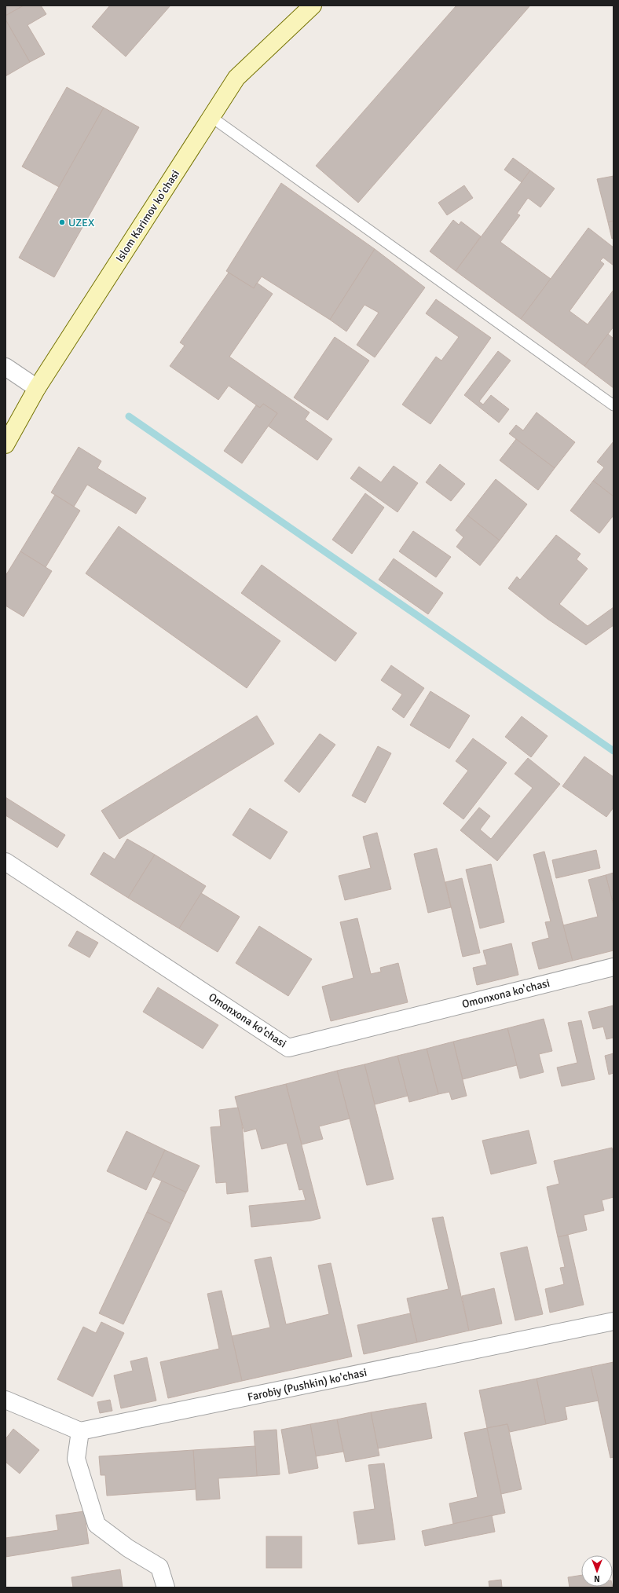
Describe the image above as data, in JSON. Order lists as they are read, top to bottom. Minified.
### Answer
{"streets":{"main road":["Islom Karimov ko'chasi"],"street":["Omonxona ko'chasi","Farobiy (Pushkin) ko'chasi"]},"places":["UZEX"],"north":"bottom"}
